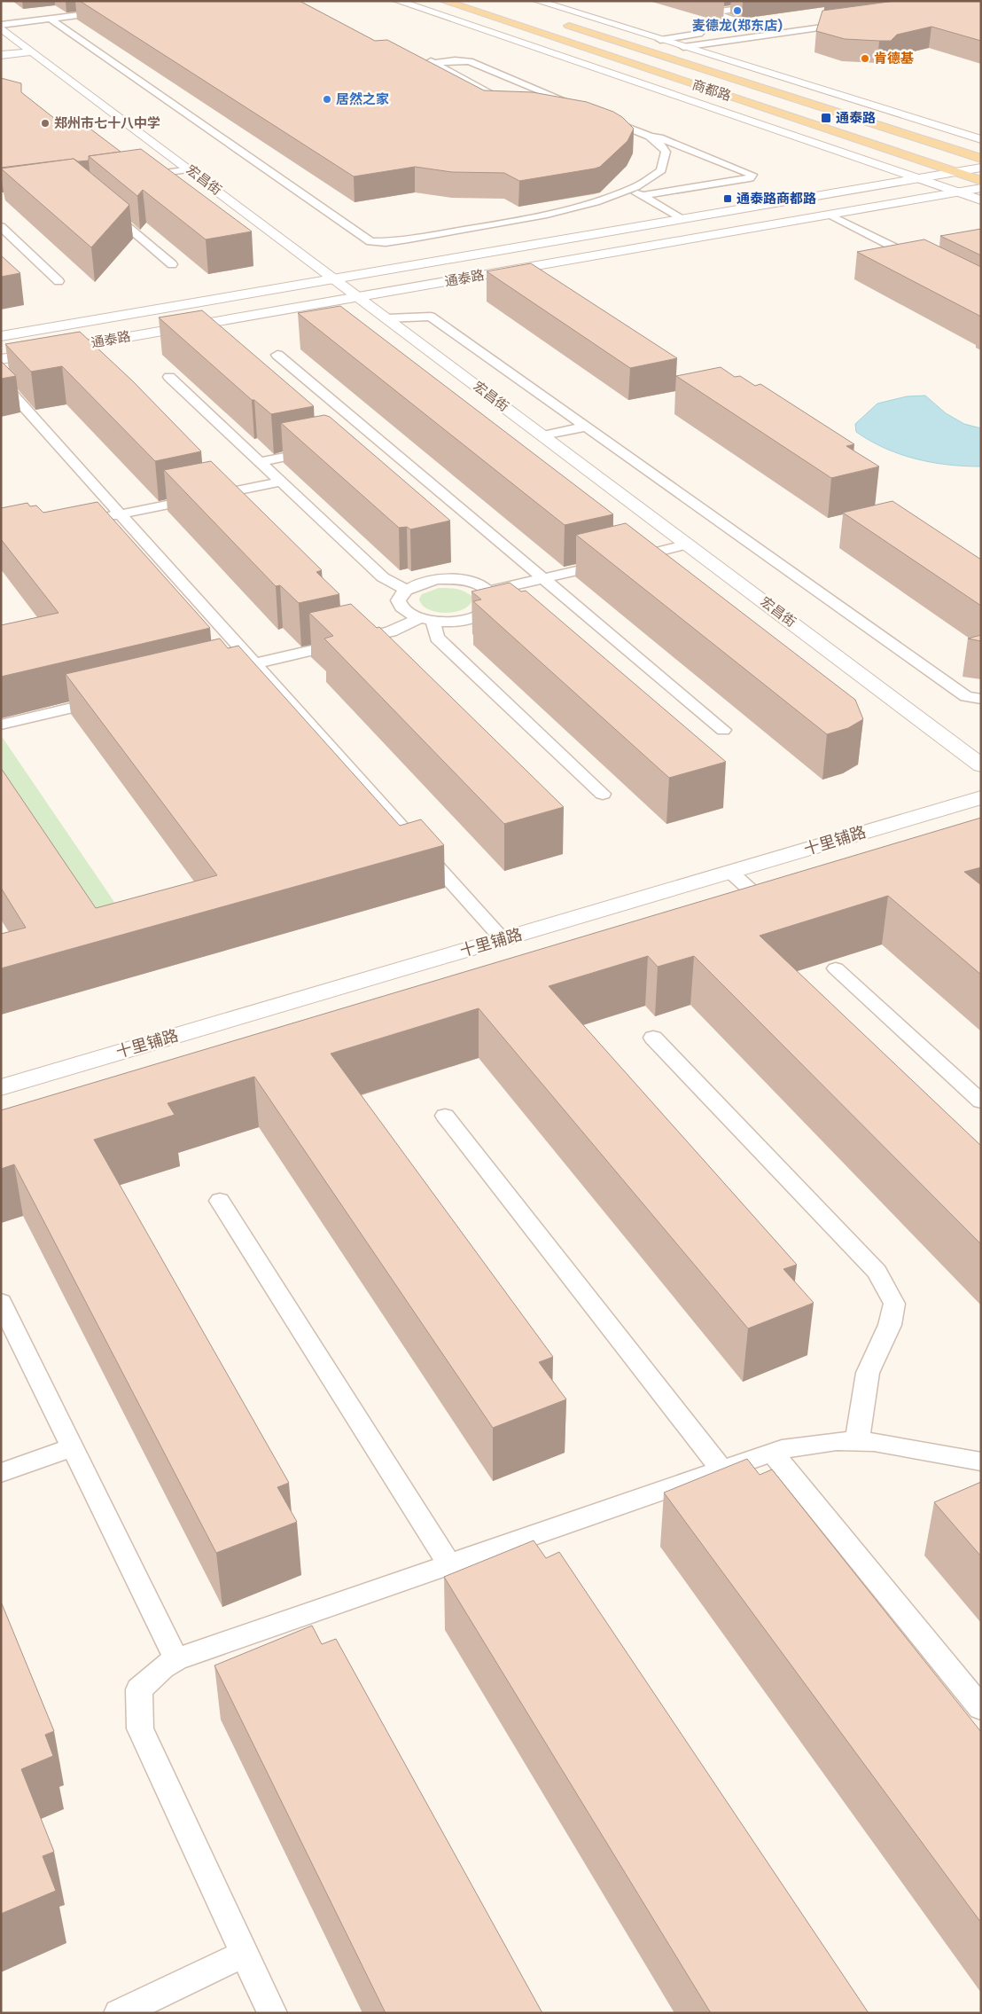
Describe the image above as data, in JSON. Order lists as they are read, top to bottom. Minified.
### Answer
{"streets":{"main road":["商都路"],"street":["宏昌街","通泰路","十里铺路"]},"crossings":[["商都路","通泰路"],["宏昌街","通泰路"]],"places":{"other":["麦德龙(郑东店)","肯德基","居然之家","郑州市七十八中学"],"transit":["通泰路","通泰路商都路"]}}
